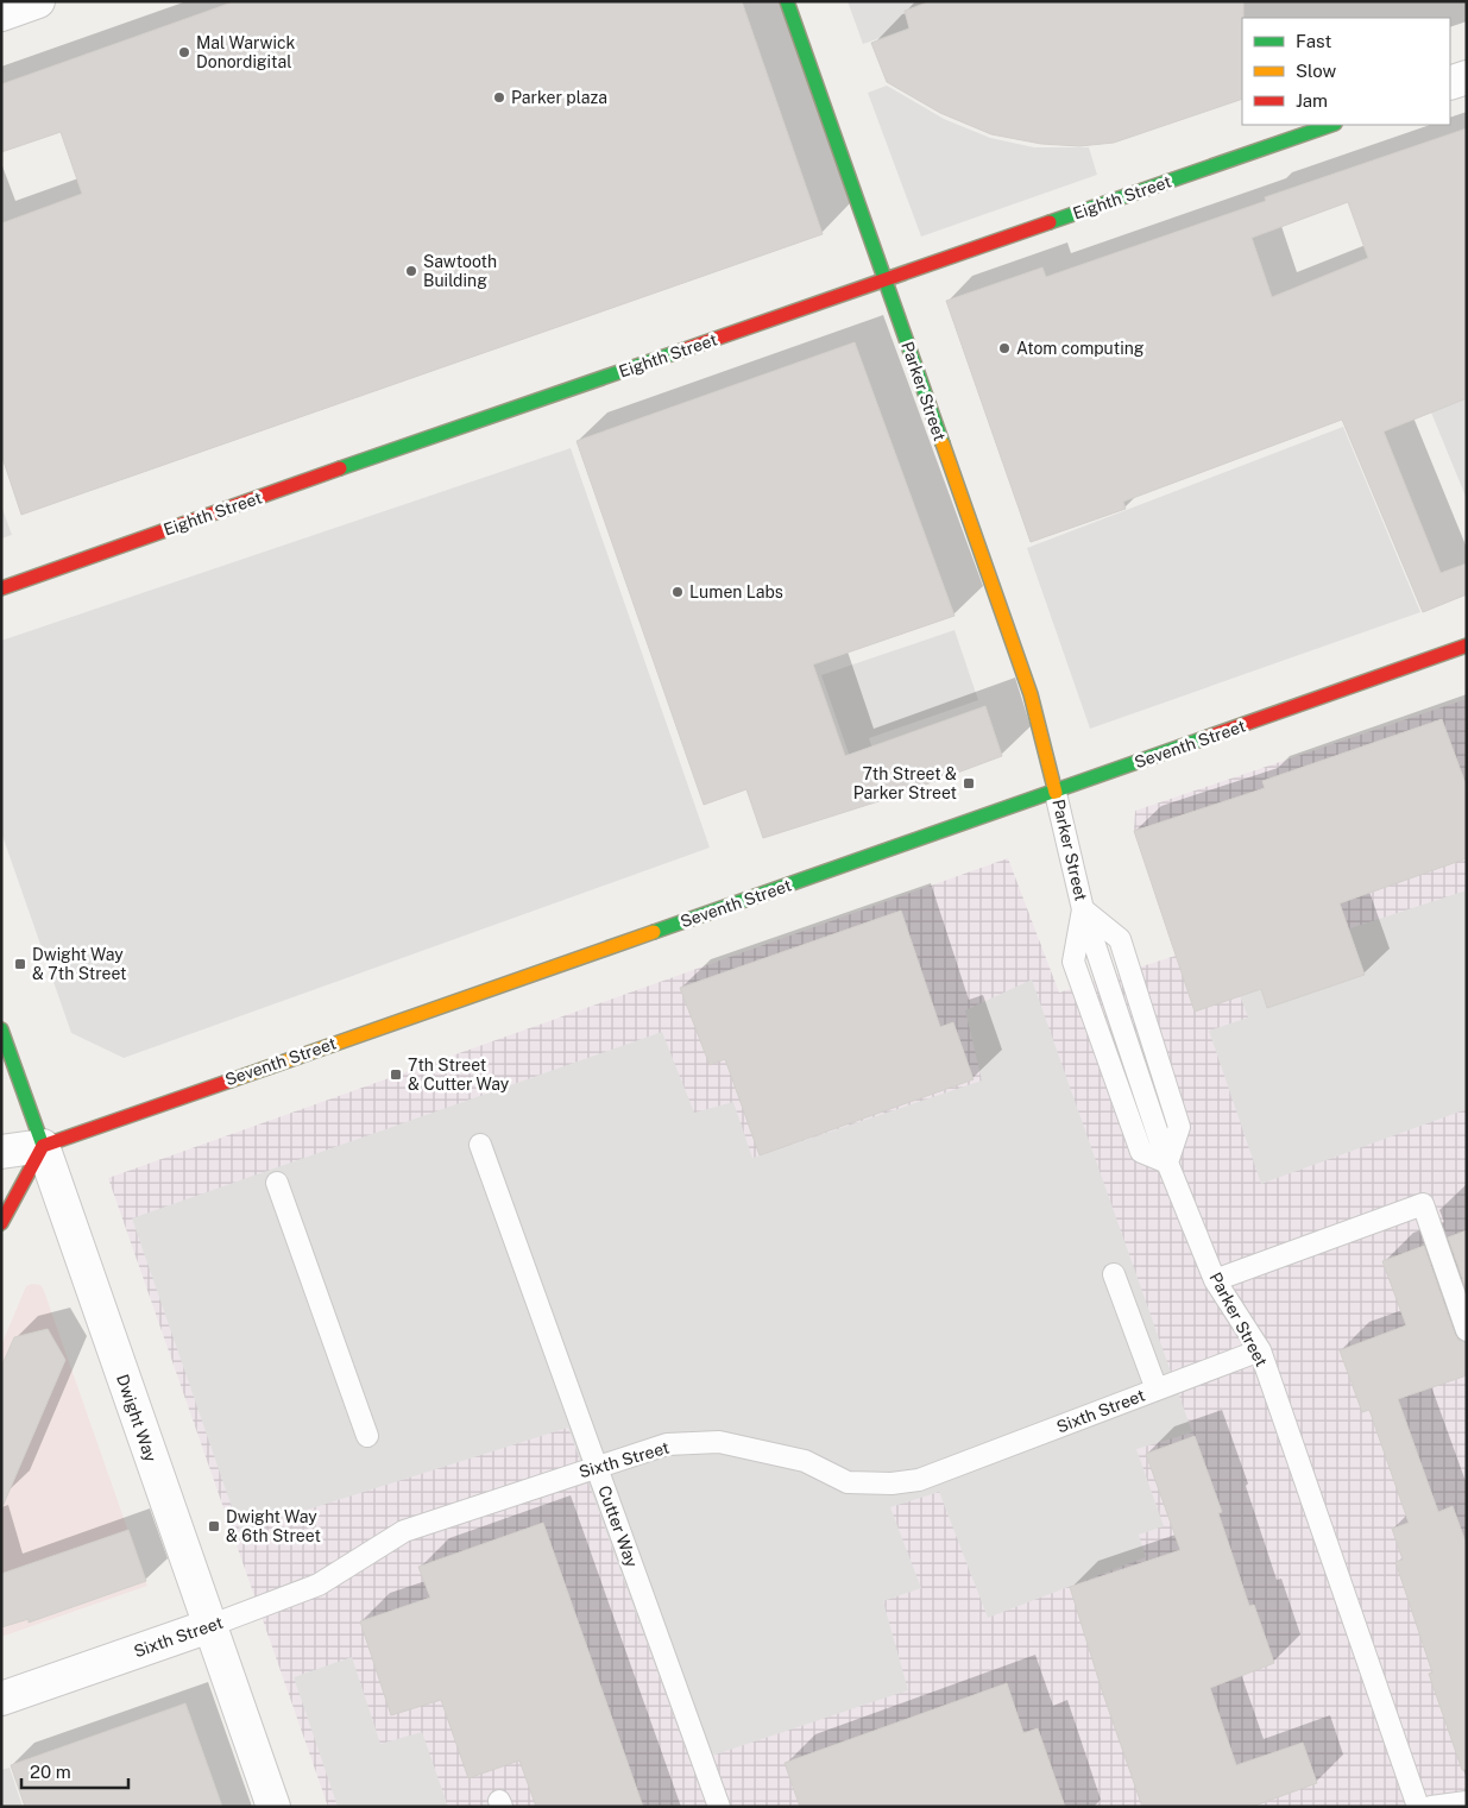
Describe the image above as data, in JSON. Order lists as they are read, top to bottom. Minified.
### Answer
{"streets":{"street":["Eighth Street","Parker Street","Seventh Street","Sixth Street","Dwight Way"],"lane":["Cutter Way"]},"crossings":[["Eighth Street","Parker Street"],["Parker Street","Seventh Street"],["Parker Street","Sixth Street"],["Seventh Street","Dwight Way"],["Sixth Street","Dwight Way"],["Sixth Street","Cutter Way"]],"places":{"other":["Mal Warwick Donordigital","Parker plaza","Sawtooth Building","Atom computing","Lumen Labs"],"transit":["7th Street & Parker Street","Dwight Way & 7th Street","7th Street & Cutter Way","Dwight Way & 6th Street"]},"legend":["Fast","Slow","Jam"],"scale_bar":"20 m"}
